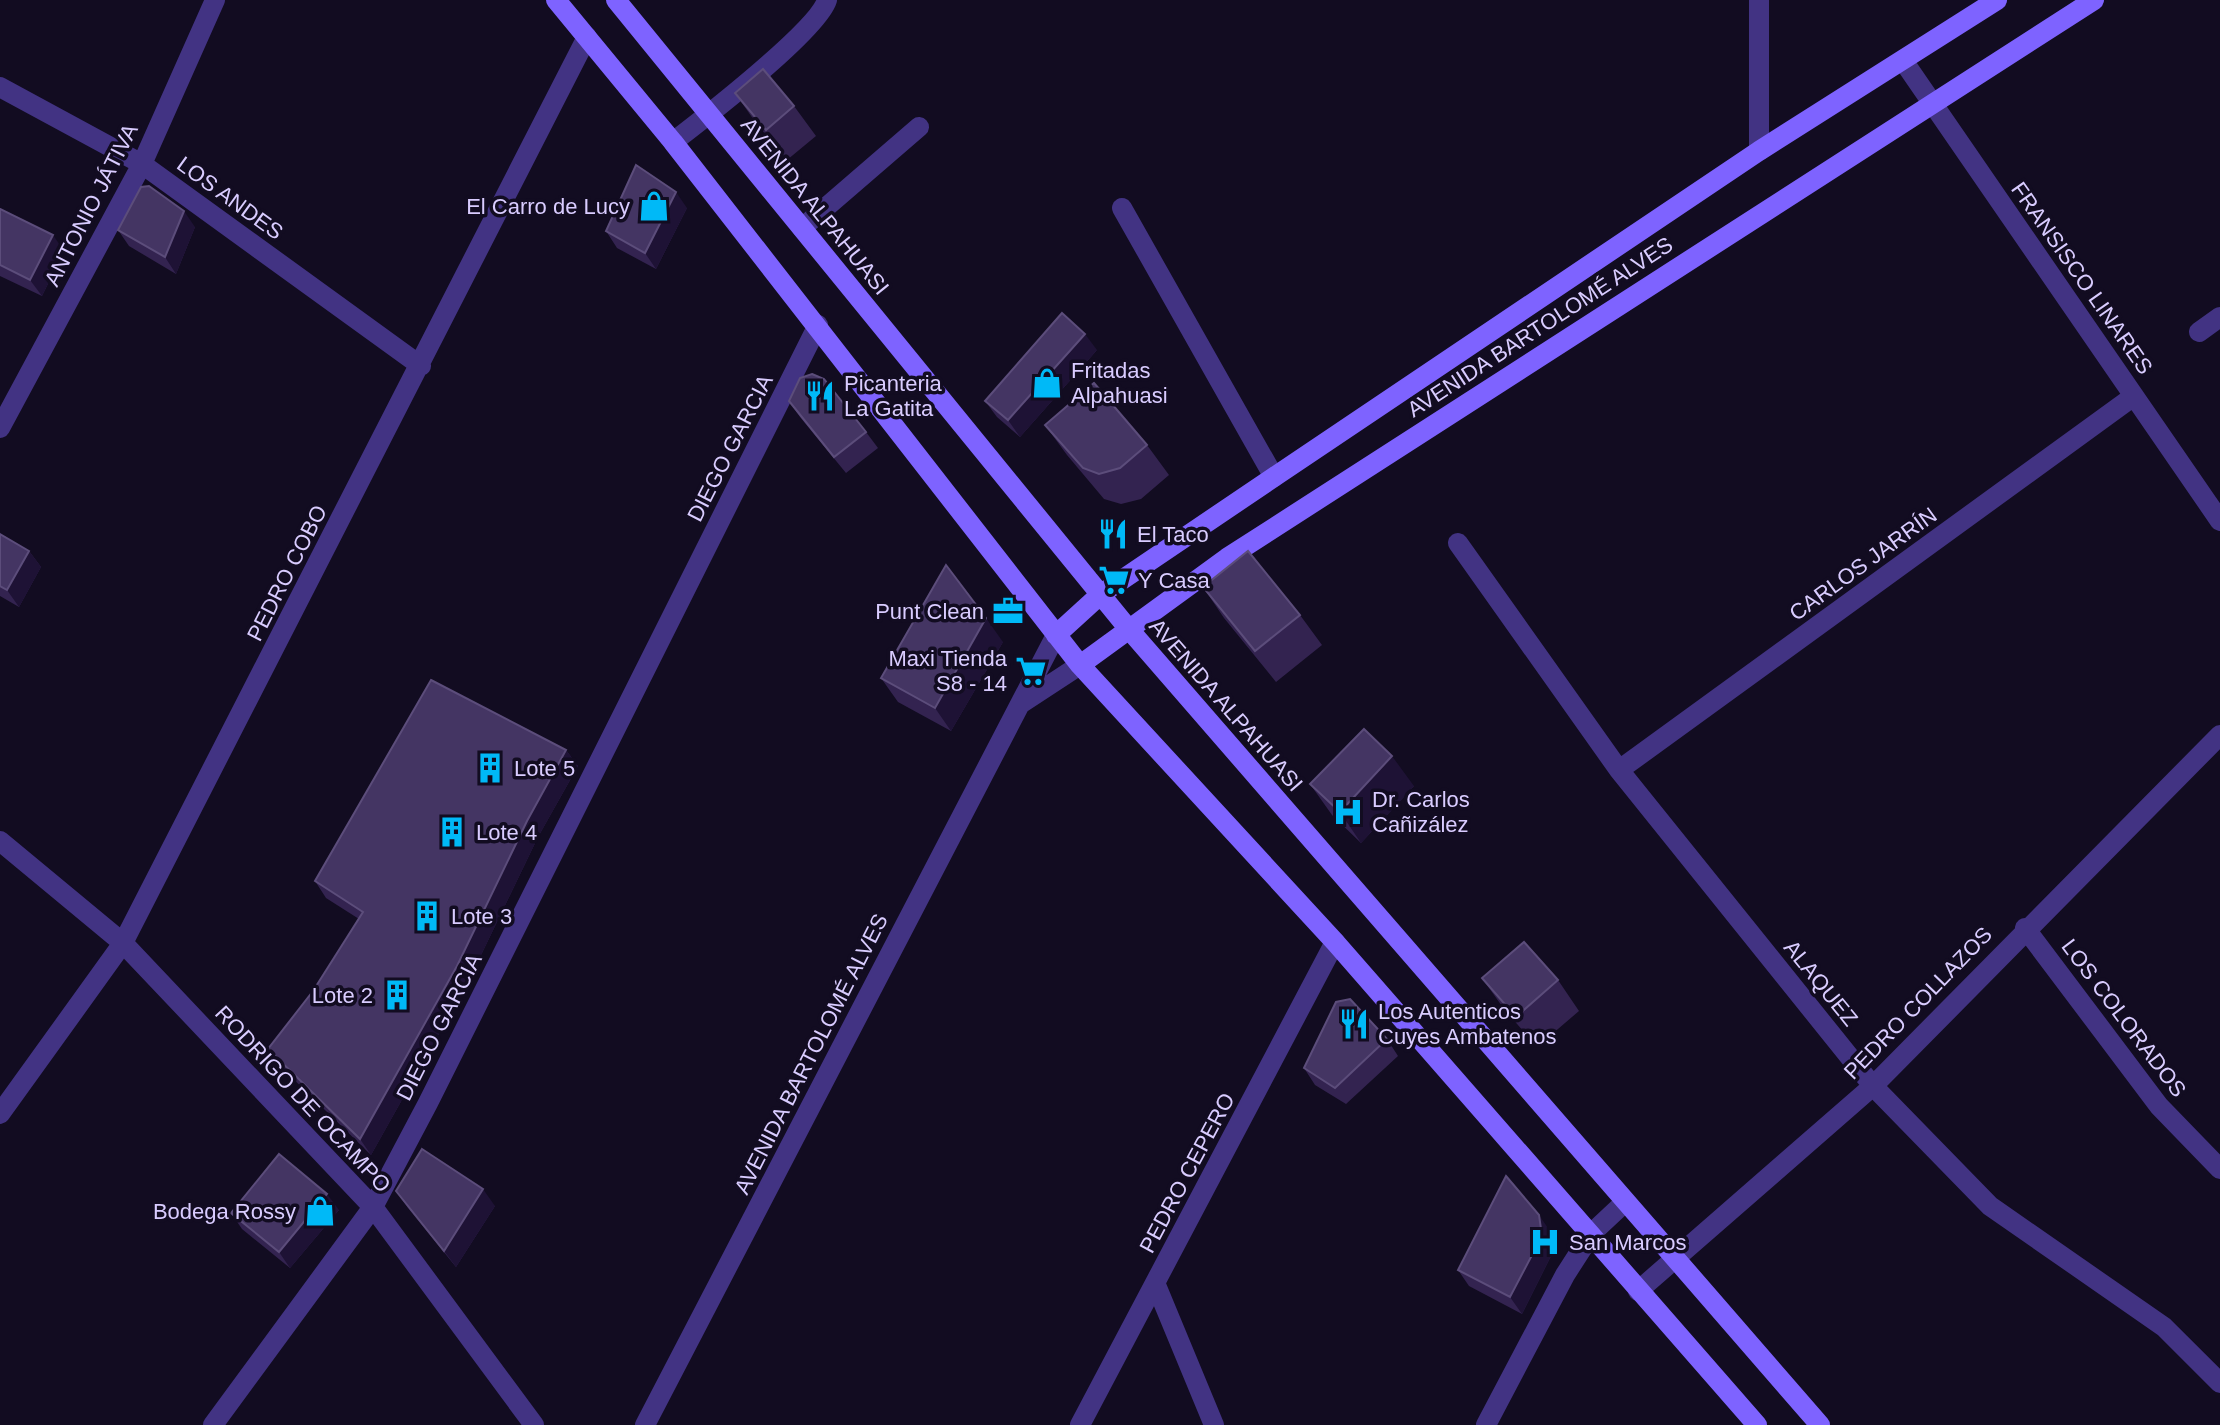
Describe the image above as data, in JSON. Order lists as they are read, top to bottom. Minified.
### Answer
{"streets":{"main road":["AVENIDA ALPAHUASI","AVENIDA BARTOLOMÉ ALVES"],"street":["LOS ANDES","ANTONIO JÁTIVA","FRANSISCO LINARES","DIEGO GARCIA","CARLOS JARRÍN","PEDRO COBO","ALAQUEZ","PEDRO COLLAZOS","LOS COLORADOS","RODRIGO DE OCAMPO","PEDRO CEPERO"]},"crossings":[["LOS ANDES","ANTONIO JÁTIVA"],["LOS ANDES","PEDRO COBO"],["AVENIDA ALPAHUASI","AVENIDA BARTOLOMÉ ALVES"],["AVENIDA ALPAHUASI","PEDRO COLLAZOS"],["FRANSISCO LINARES","AVENIDA BARTOLOMÉ ALVES"],["FRANSISCO LINARES","CARLOS JARRÍN"],["DIEGO GARCIA","RODRIGO DE OCAMPO"],["CARLOS JARRÍN","ALAQUEZ"],["PEDRO COBO","RODRIGO DE OCAMPO"],["ALAQUEZ","PEDRO COLLAZOS"],["PEDRO COLLAZOS","LOS COLORADOS"]],"places":{"shop":["El Carro de Lucy","Fritadas Alpahuasi","Bodega Rossy"],"restaurant":["Picanteria La Gatita","El Taco","Los Autenticos Cuyes Ambatenos"],"supermarket":["Y Casa","Maxi Tienda S8 - 14"],"office":["Punt Clean"],"building":["Lote 5","Lote 4","Lote 3","Lote 2"],"hospital":["Dr. Carlos Cañizález","San Marcos"]}}
